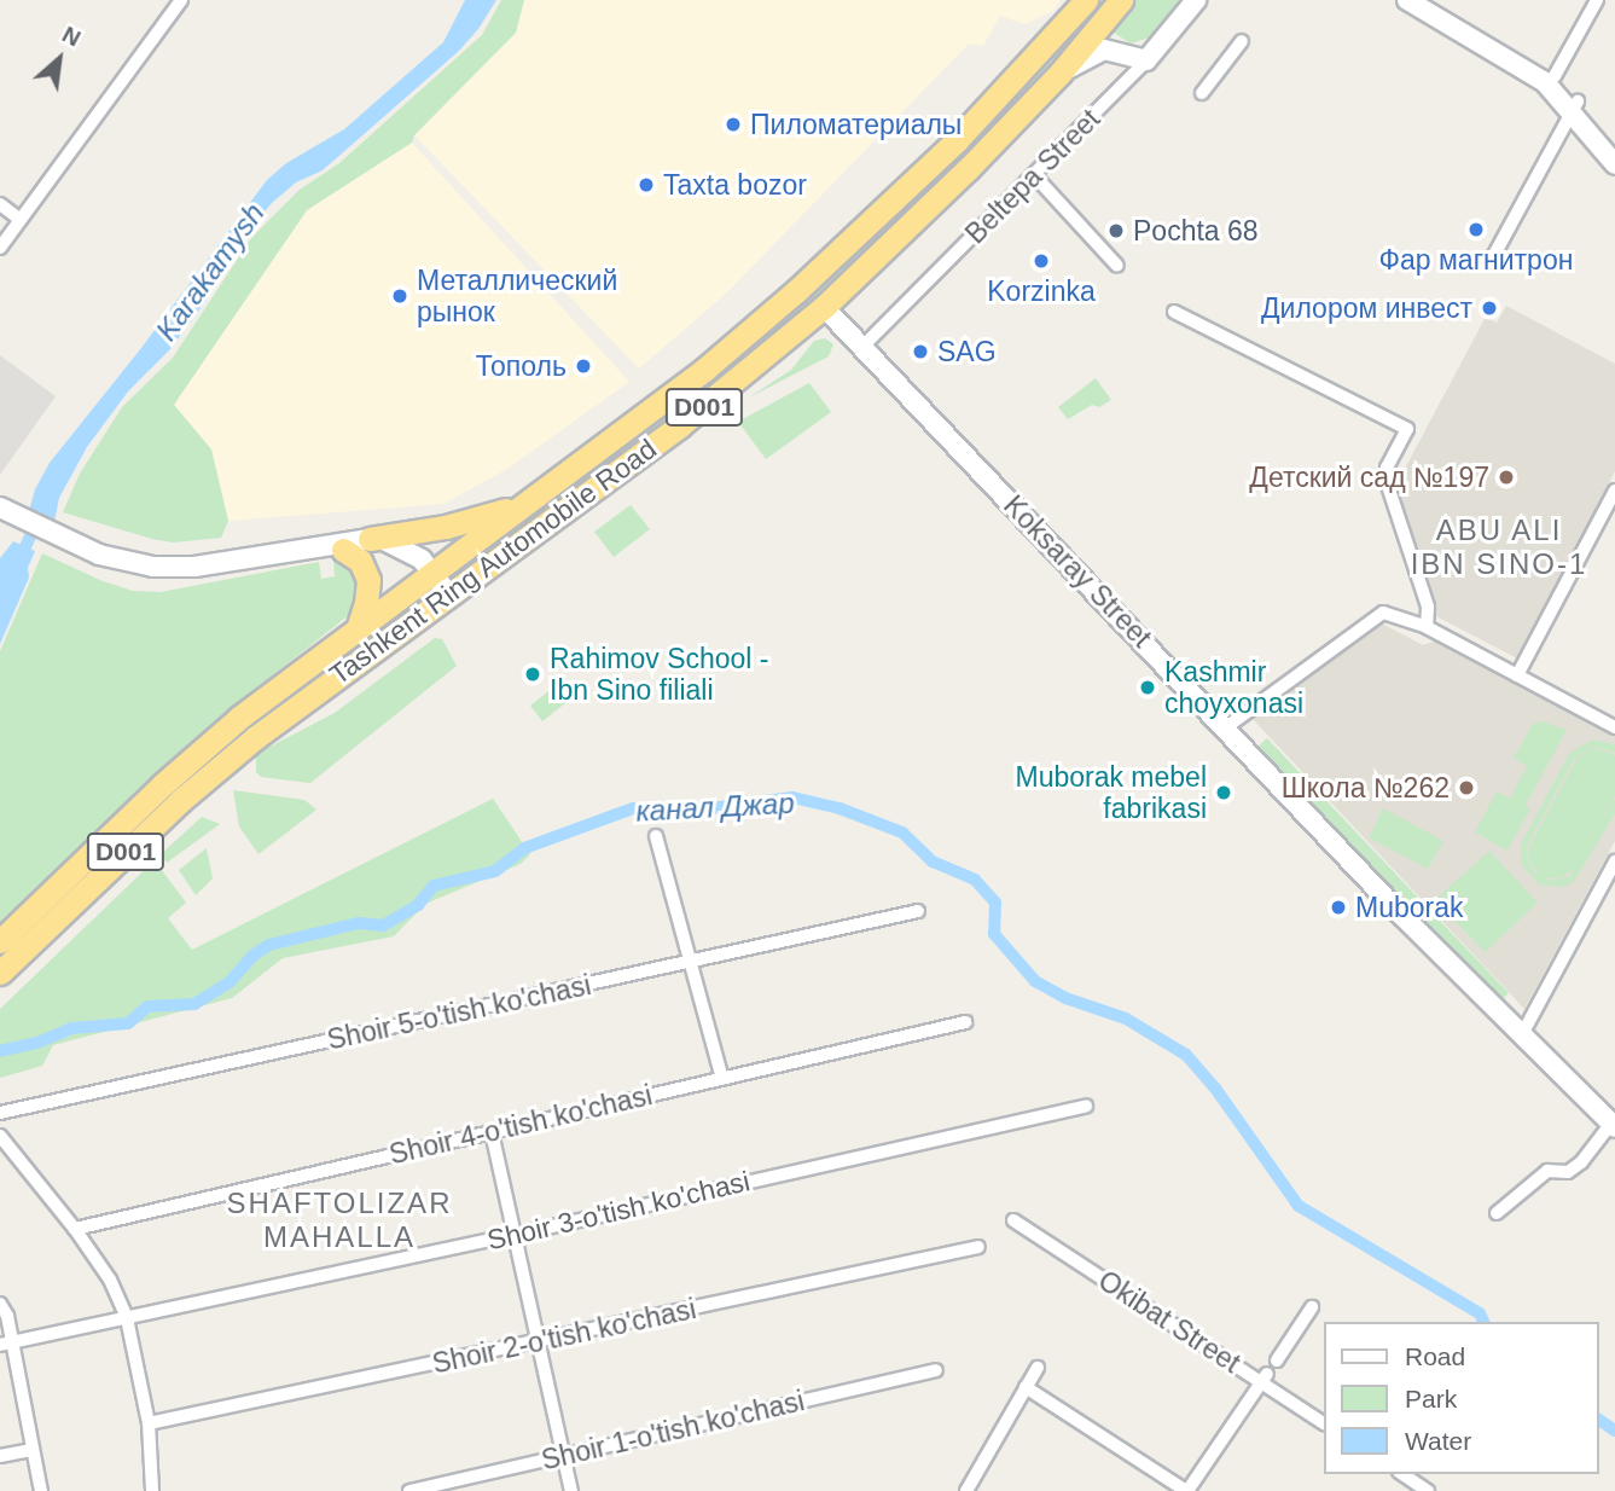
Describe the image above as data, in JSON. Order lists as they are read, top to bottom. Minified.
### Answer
{"streets":{"highway":["D001","Tashkent Ring Automobile Road"],"main road":["Beltepa Street","Koksaray Street"],"street":["Shoir 5-o'tish ko'chasi","Shoir 4-o'tish ko'chasi","Shoir 3-o'tish ko'chasi","Okibat Street","Shoir 2-o'tish ko'chasi","Shoir 1-o'tish ko'chasi"]},"crossings":[["Beltepa Street","Koksaray Street"],["D001","Tashkent Ring Automobile Road"],["Tashkent Ring Automobile Road","Koksaray Street"]],"districts":["ABU ALI IBN SINO-1","SHAFTOLIZAR MAHALLA"],"water":["Karakamysh","канал Джар"],"places":["Пиломатериалы","Taxta bozor","Фар магнитрон","Pochta 68","Korzinka","Металлический рынок","Дилором инвест","SAG","Тополь","Детский сад №197","Rahimov School - Ibn Sino filiali","Kashmir choyxonasi","Школа №262","Muborak mebel fabrikasi","Muborak"],"legend":["Road","Park","Water"],"north":"top right"}
